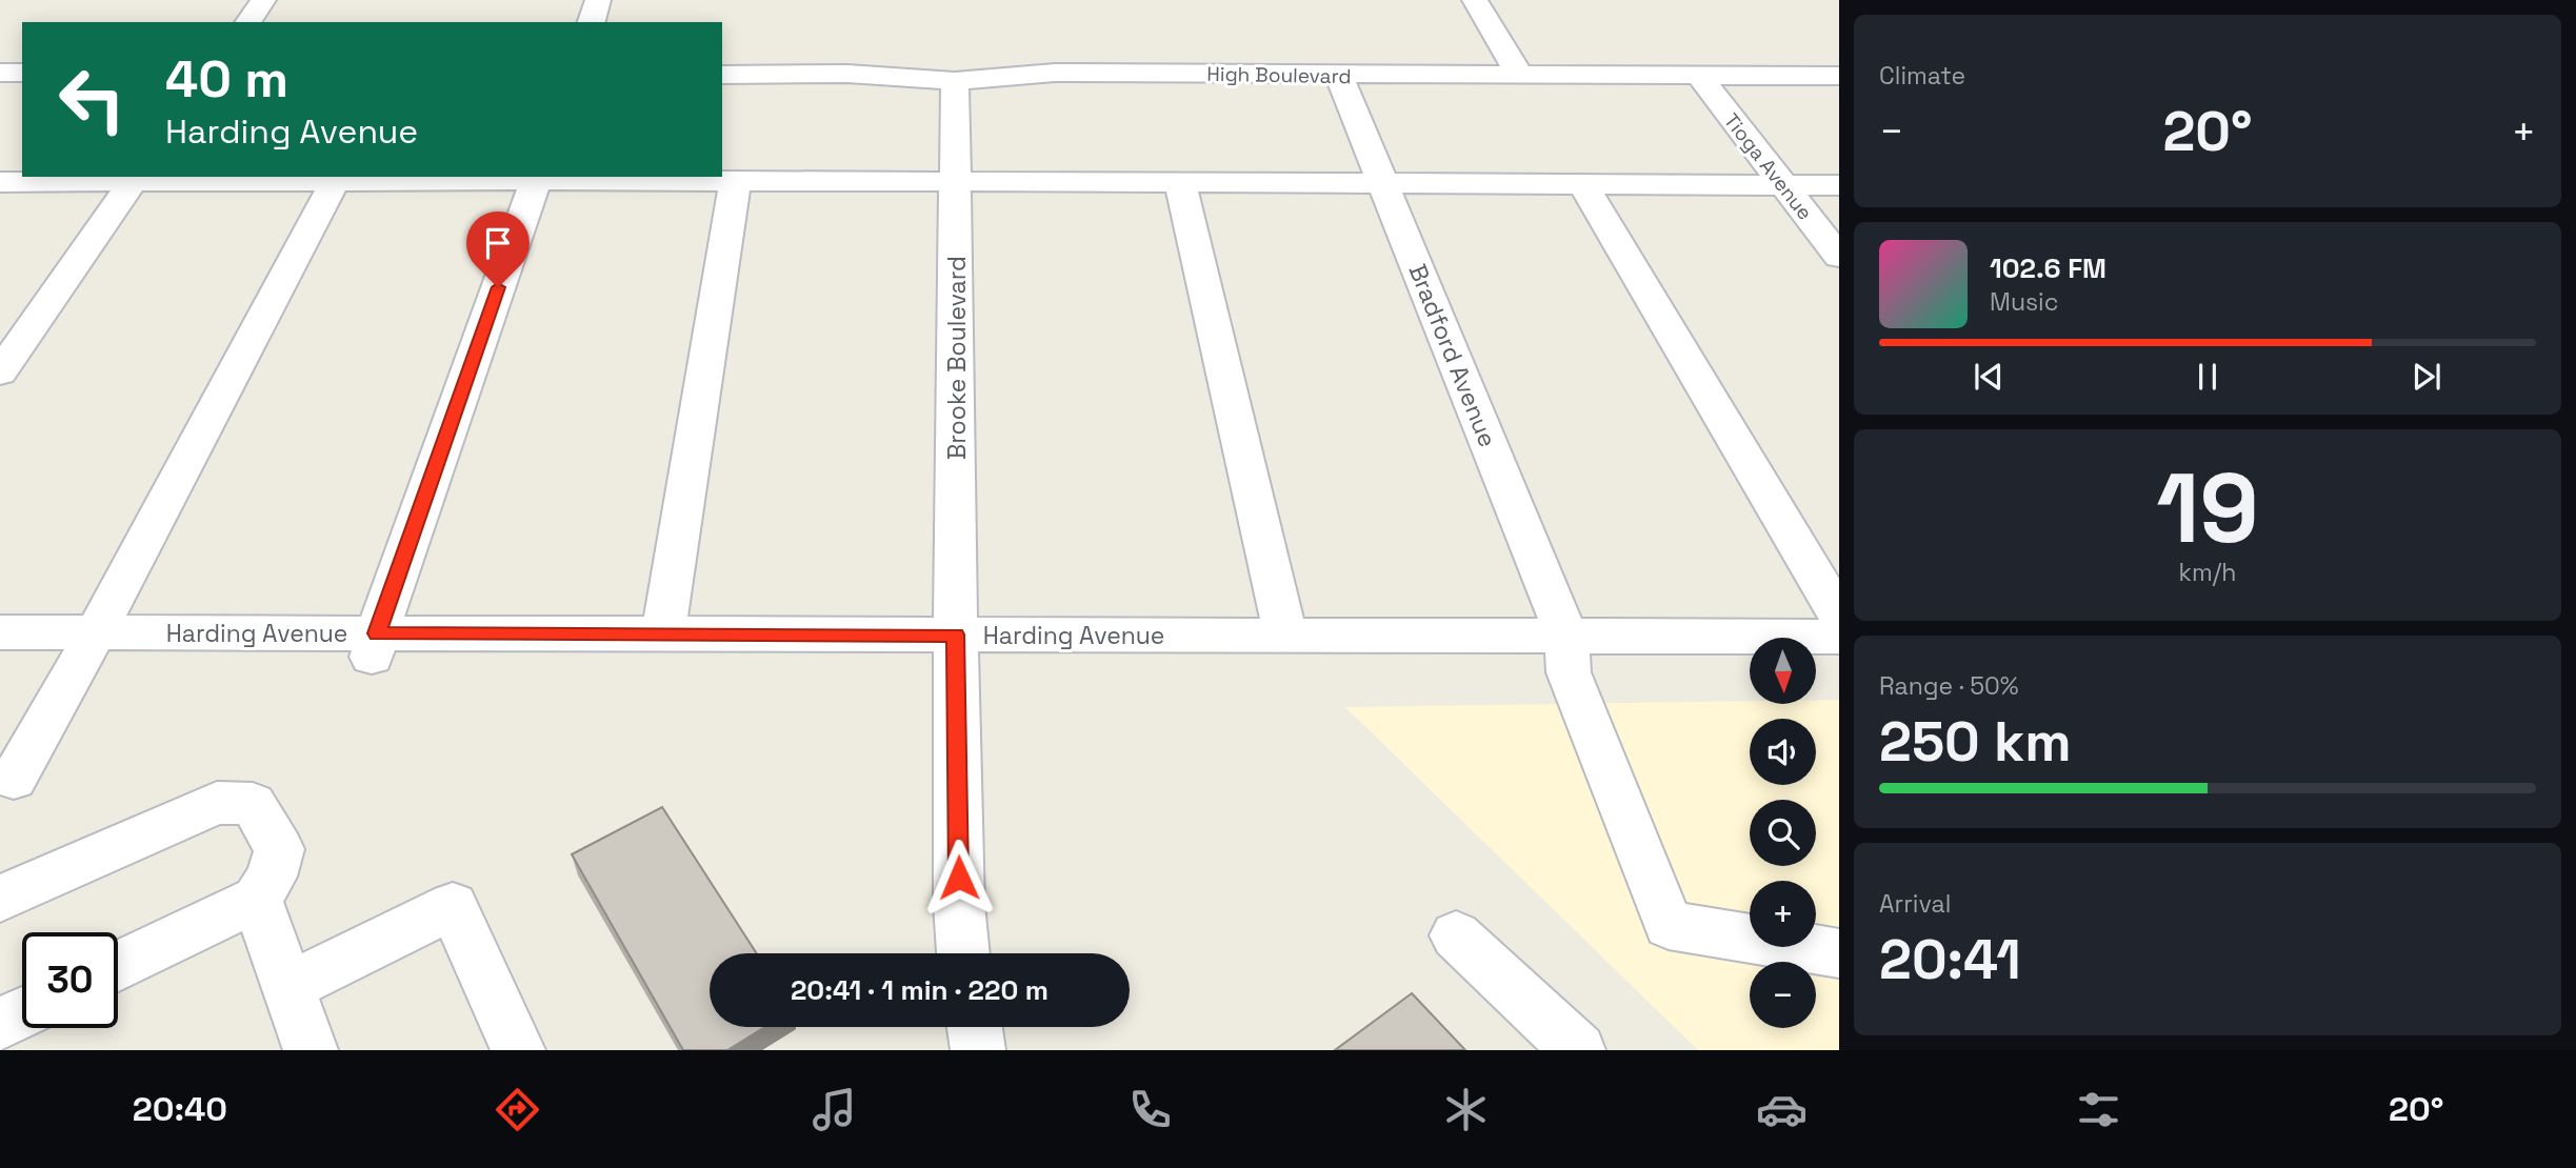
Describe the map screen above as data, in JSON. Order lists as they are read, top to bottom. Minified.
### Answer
{"streets":{"street":["High Boulevard","Tioga Avenue","Bradford Avenue","Brooke Boulevard","Harding Avenue"]},"crossings":[["High Boulevard","Tioga Avenue"],["High Boulevard","Bradford Avenue"],["High Boulevard","Brooke Boulevard"],["Bradford Avenue","Harding Avenue"],["Brooke Boulevard","Harding Avenue"]],"north":"bottom","page":{"tile":["Climate",["19","km/h"],["Range · 50%","250 km"],["Arrival","20:41"]],"turn":["40 m","Harding Avenue"],"heat":["−","20°","+"],"song":["102.6 FM","Music"],"map_buttons":["+","−"],"limit":"30","trip":"20:41 · 1 min · 220 m","tabs":["20:40","20°"]}}
